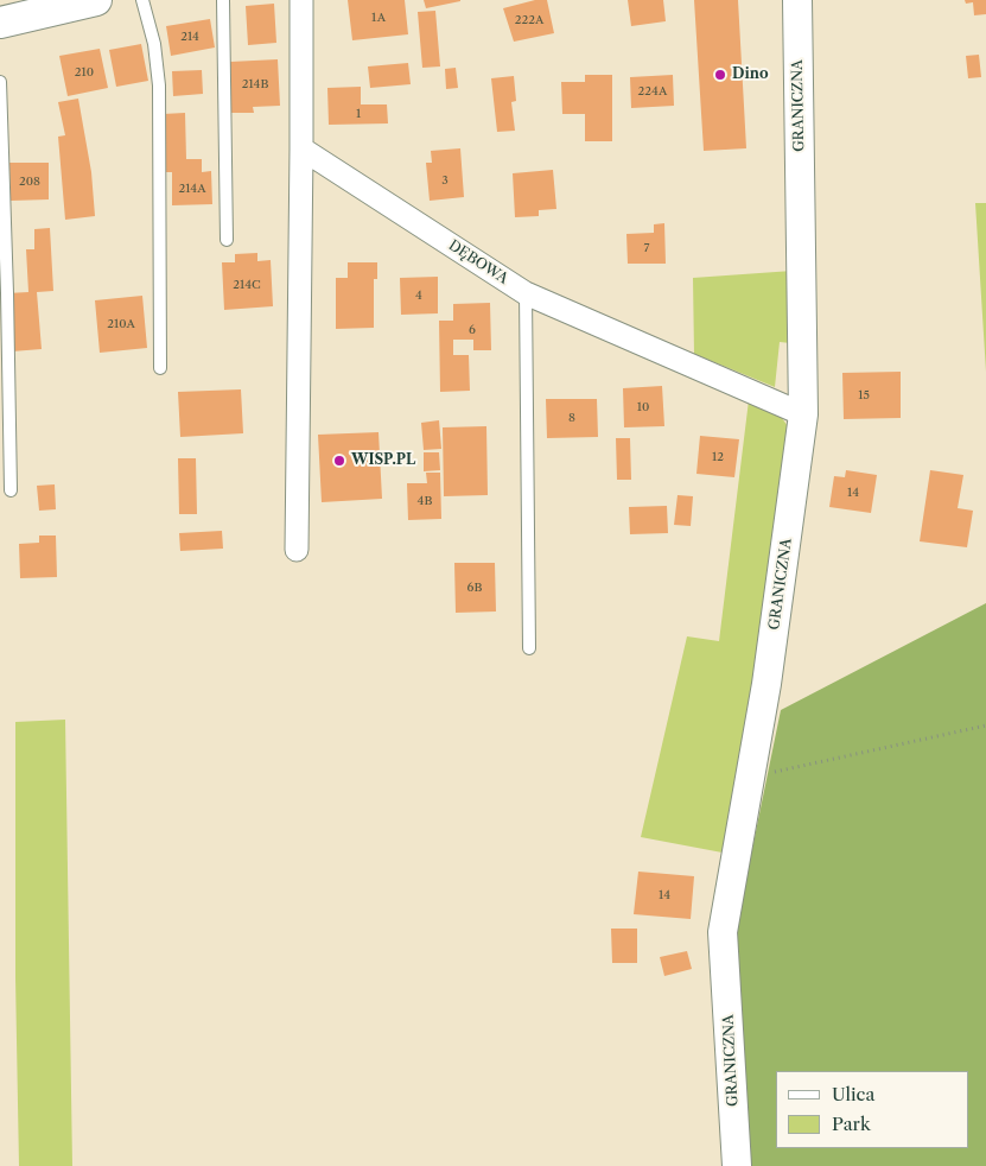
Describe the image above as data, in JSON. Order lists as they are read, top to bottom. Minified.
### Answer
{"streets":{"street":["GRANICZNA","DĘBOWA"]},"crossings":[["GRANICZNA","DĘBOWA"]],"places":["Dino","WISP.PL"],"house_numbers":["1A","222A","214","210","214B","224A","1","3","208","214A","7","214C","4","210A","6","15","10","8","12","14","4B","6B","14"],"legend":["Ulica","Park"]}
